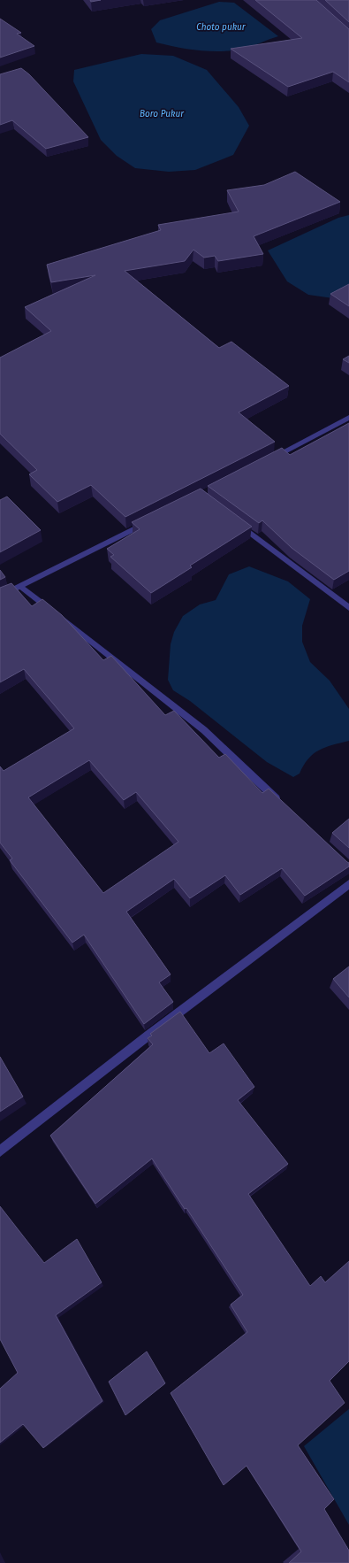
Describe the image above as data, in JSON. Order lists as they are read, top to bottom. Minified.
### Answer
{"water":["Choto pukur","Boro Pukur"]}
